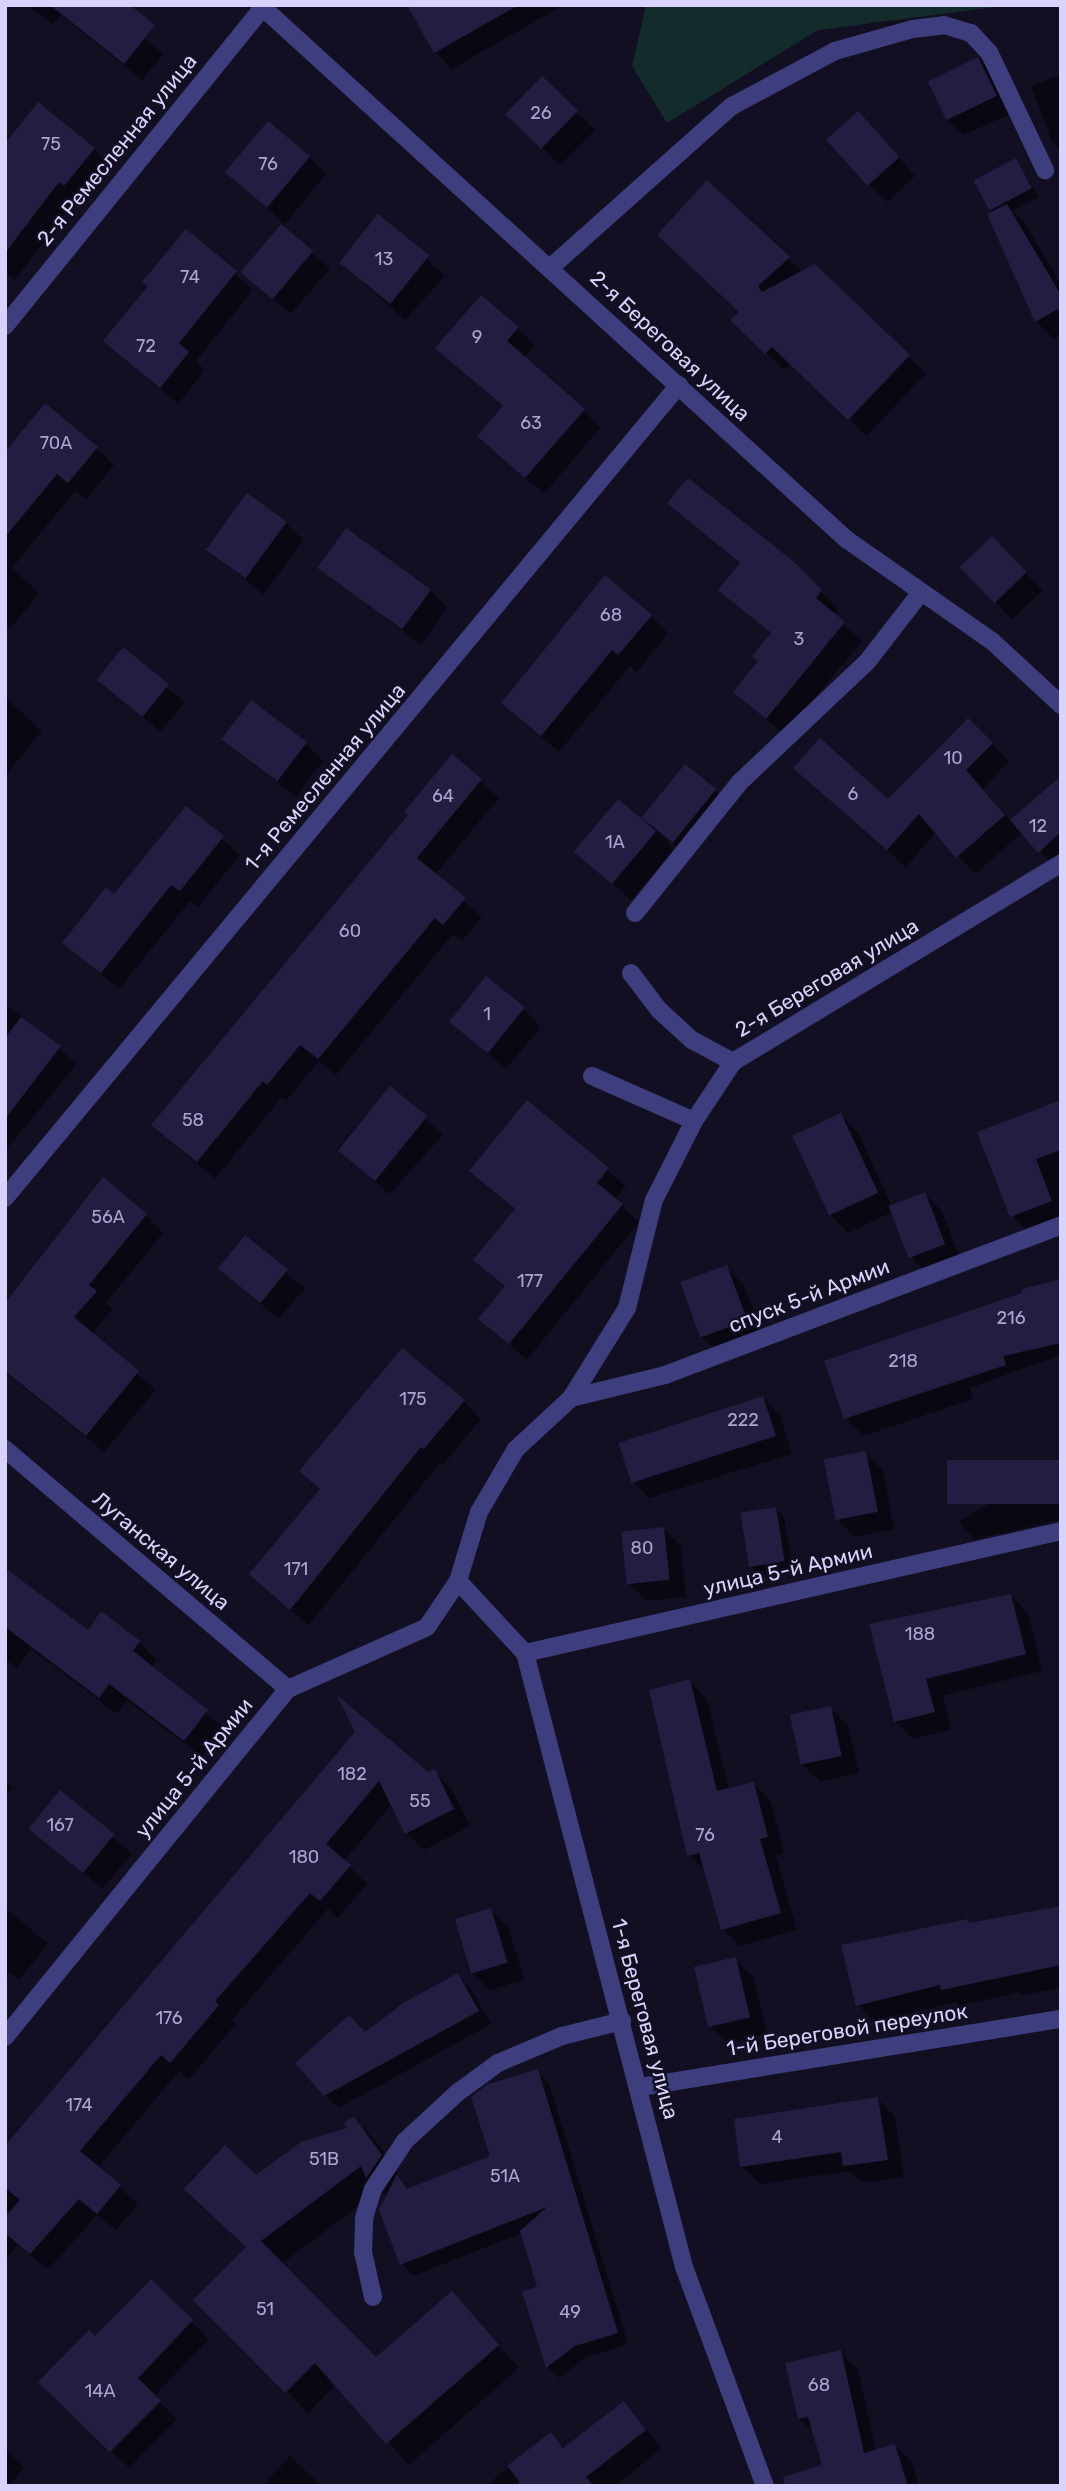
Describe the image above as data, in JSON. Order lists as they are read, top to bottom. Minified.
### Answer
{"streets":{"street":["2-я Ремесленная улица","2-я Береговая улица","1-я Ремесленная улица","спуск 5-й Армии","Луганская улица","улица 5-й Армии","1-я Береговая улица","1-й Береговой переулок"]},"crossings":[["2-я Ремесленная улица","2-я Береговая улица"],["2-я Береговая улица","1-я Ремесленная улица"],["2-я Береговая улица","спуск 5-й Армии"],["2-я Береговая улица","улица 5-й Армии"],["2-я Береговая улица","1-я Береговая улица"],["Луганская улица","улица 5-й Армии"],["улица 5-й Армии","1-я Береговая улица"],["1-я Береговая улица","1-й Береговой переулок"]],"house_numbers":["26","75","76","13","74","9","72","63","70А","68","3","10","6","64","12","1А","60","1","58","56А","177","216","218","175","222","80","171","188","182","55","167","76","180","176","174","4","51В","51А","51","49","68","14А"]}
